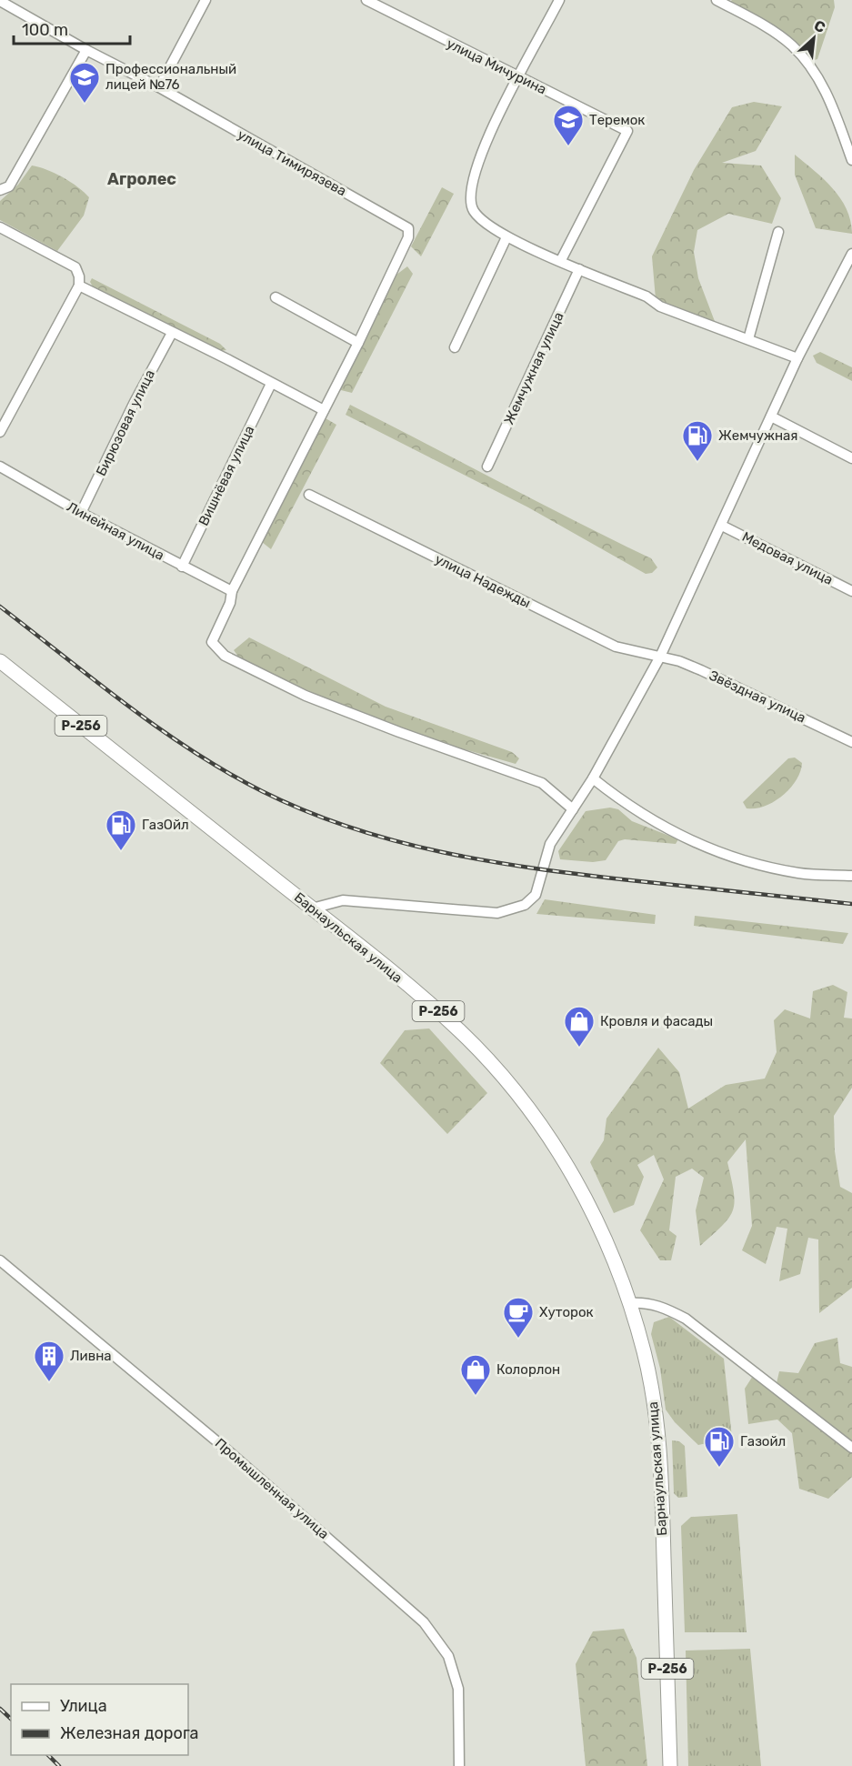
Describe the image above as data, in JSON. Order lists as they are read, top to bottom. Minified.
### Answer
{"streets":{"highway":["Р-256","Барнаульская улица"],"street":["улица Мичурина","улица Тимирязева","Жемчужная улица","Бирюзовая улица","Вишнёвая улица","Линейная улица","Медовая улица","улица Надежды","Звёздная улица","Промышленная улица"]},"crossings":[["улица Тимирязева","Линейная улица"],["Бирюзовая улица","Линейная улица"],["Вишнёвая улица","Линейная улица"],["улица Надежды","Звёздная улица"]],"districts":["Агролес"],"places":{"school or university":["Профессиональный лицей №76","Теремок"],"fuel station":["Жемчужная","ГазОйл","Газойл"],"shop":["Кровля и фасады","Колорлон"],"cafe":["Хуторок"],"building":["Ливна"]},"legend":["Улица","Железная дорога"],"scale_bar":"100 m","north":"top right"}
